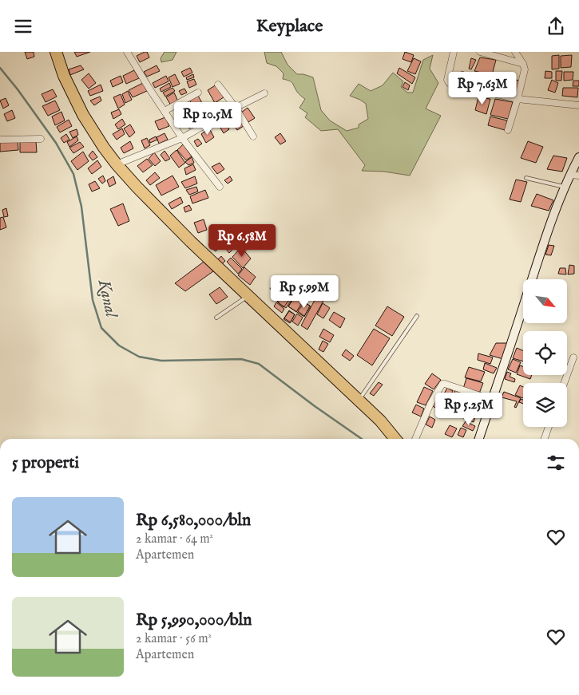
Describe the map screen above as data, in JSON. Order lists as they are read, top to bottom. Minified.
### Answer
{"water":["Kanal"],"north":"bottom right","page":{"header":"Keyplace","price":["Rp 7.63M","Rp 10.5M","Rp 6.58M","Rp 5.99M","Rp 5.25M"],"heading":"5 properti","list":[{"name":"Rp 6,580,000/bln","note":"2 kamar · 64 m² · Apartemen"},{"name":"Rp 5,990,000/bln","note":"2 kamar · 56 m² · Apartemen"}]}}
